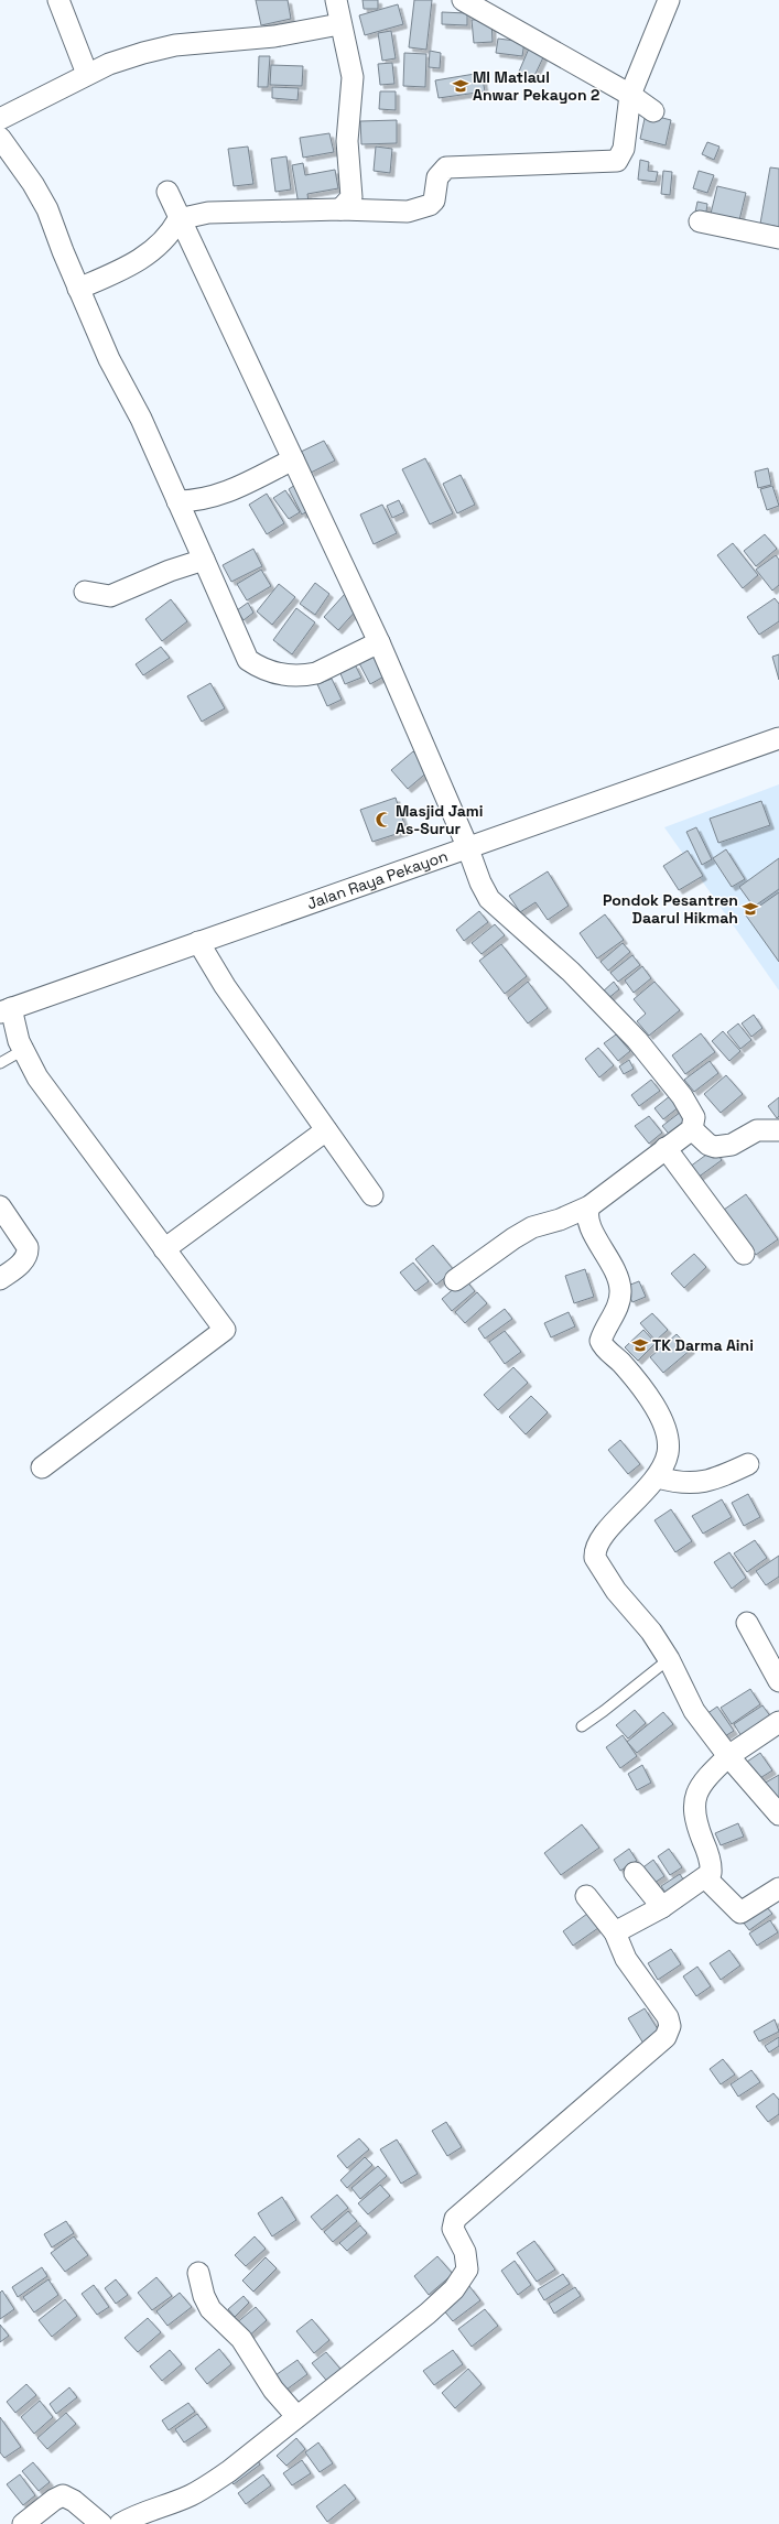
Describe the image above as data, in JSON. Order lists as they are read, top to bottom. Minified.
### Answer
{"streets":{"street":["Jalan Raya Pekayon"]},"places":{"school or university":["MI Matlaul Anwar Pekayon 2","Pondok Pesantren Daarul Hikmah","TK Darma Aini"],"mosque":["Masjid Jami As-Surur"]}}
